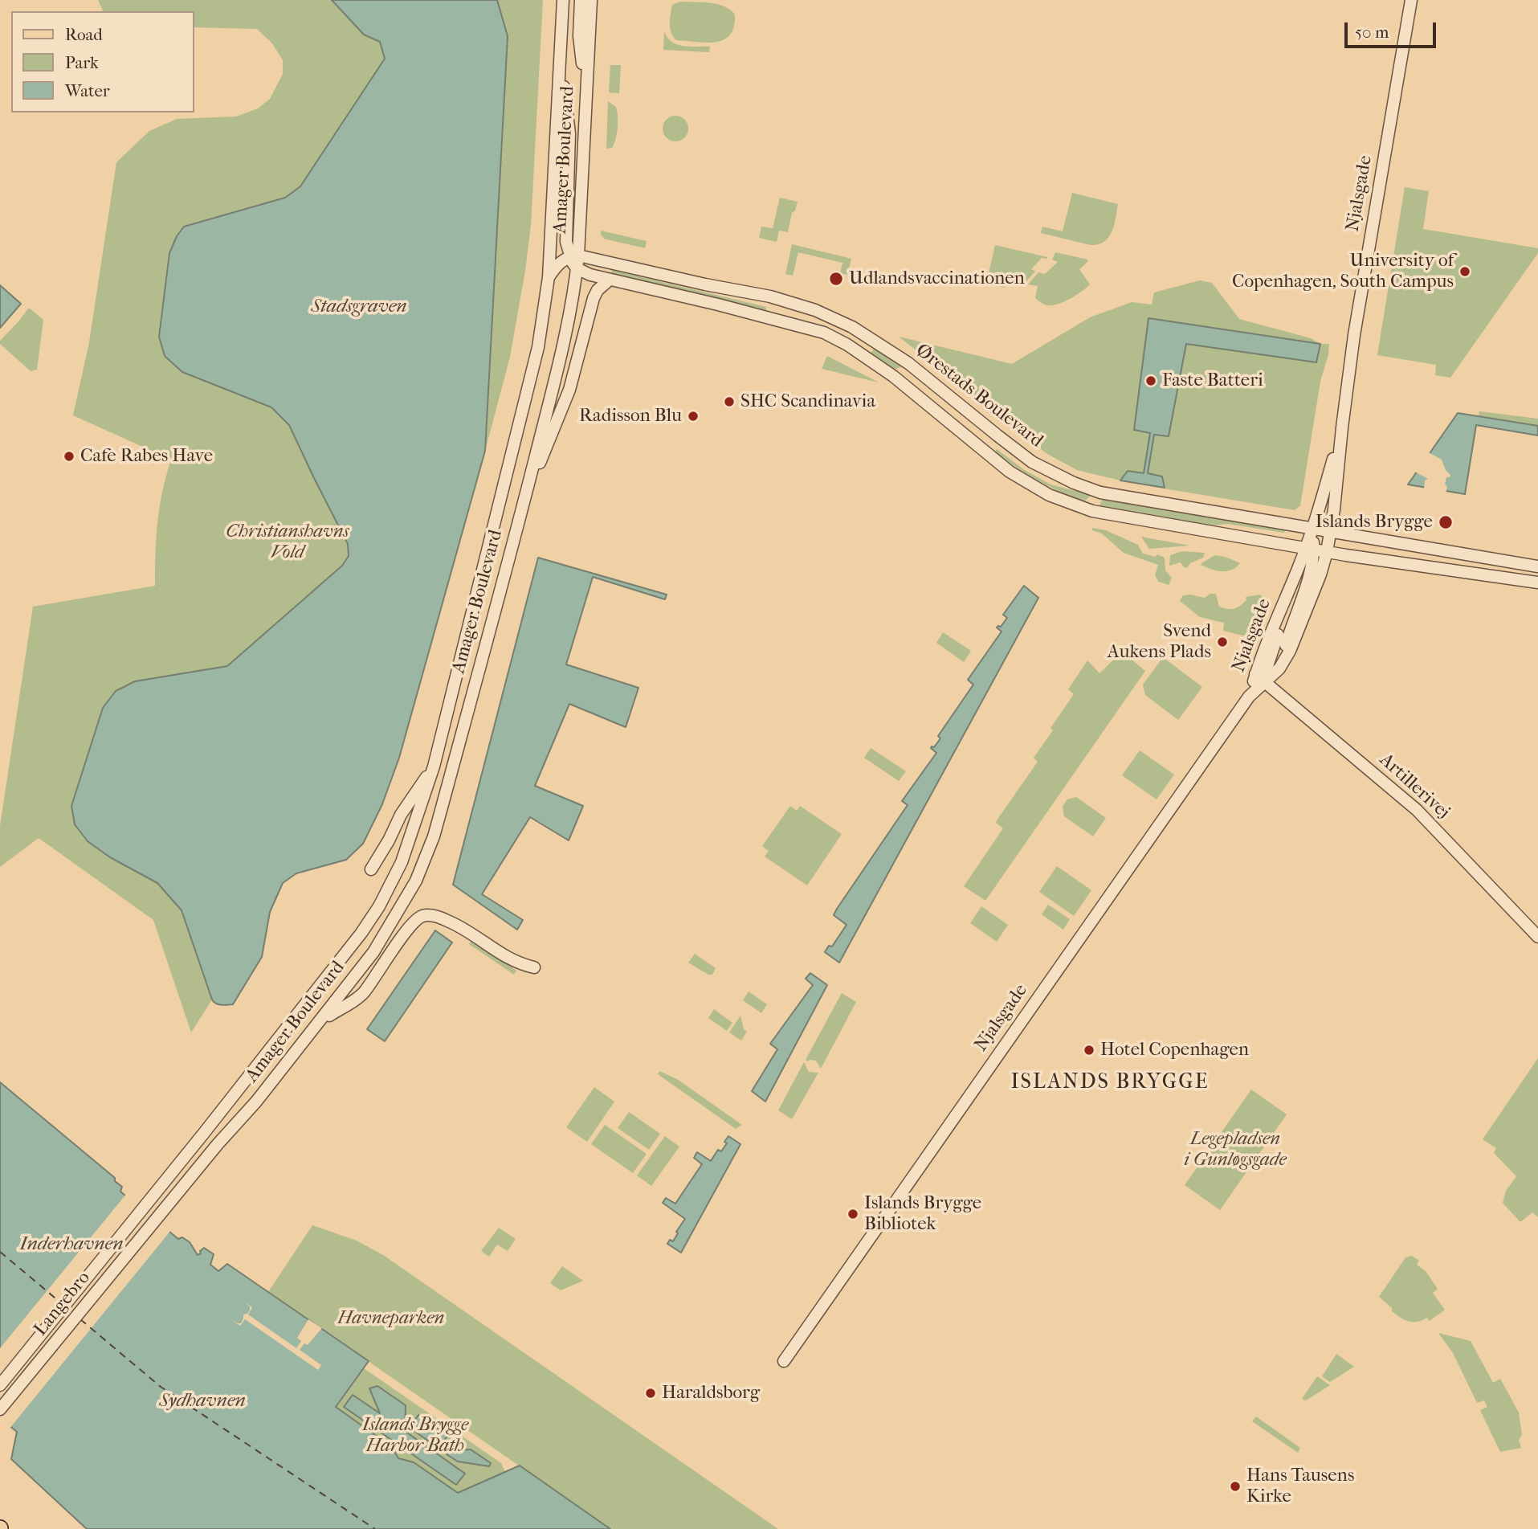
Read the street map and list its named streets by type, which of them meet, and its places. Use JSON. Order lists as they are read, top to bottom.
{
  "streets": {
    "street": [
      "Amager Boulevard",
      "Njalsgade",
      "Ørestads Boulevard",
      "Artillerivej",
      "Langebro"
    ]
  },
  "crossings": [
    ["Amager Boulevard", "Ørestads Boulevard"],
    ["Amager Boulevard", "Langebro"],
    ["Njalsgade", "Ørestads Boulevard"],
    ["Njalsgade", "Artillerivej"]
  ],
  "districts": ["ISLANDS BRYGGE"],
  "water": ["Stadsgraven", "Inderhavnen", "Sydhavnen"],
  "parks": [
    "Christianshavns Vold",
    "Legepladsen i Gunløgsgade",
    "Havneparken",
    "Islands Brygge Harbor Bath"
  ],
  "places": [
    "University of Copenhagen, South Campus",
    "Udlandsvaccinationen",
    "Faste Batteri",
    "SHC Scandinavia",
    "Radisson Blu",
    "Cafe Rabes Have",
    "Islands Brygge",
    "Svend Aukens Plads",
    "Hotel Copenhagen",
    "Islands Brygge Bibliotek",
    "Haraldsborg",
    "Hans Tausens Kirke"
  ],
  "legend": ["Road", "Park", "Water"],
  "scale_bar": "50 m"
}
